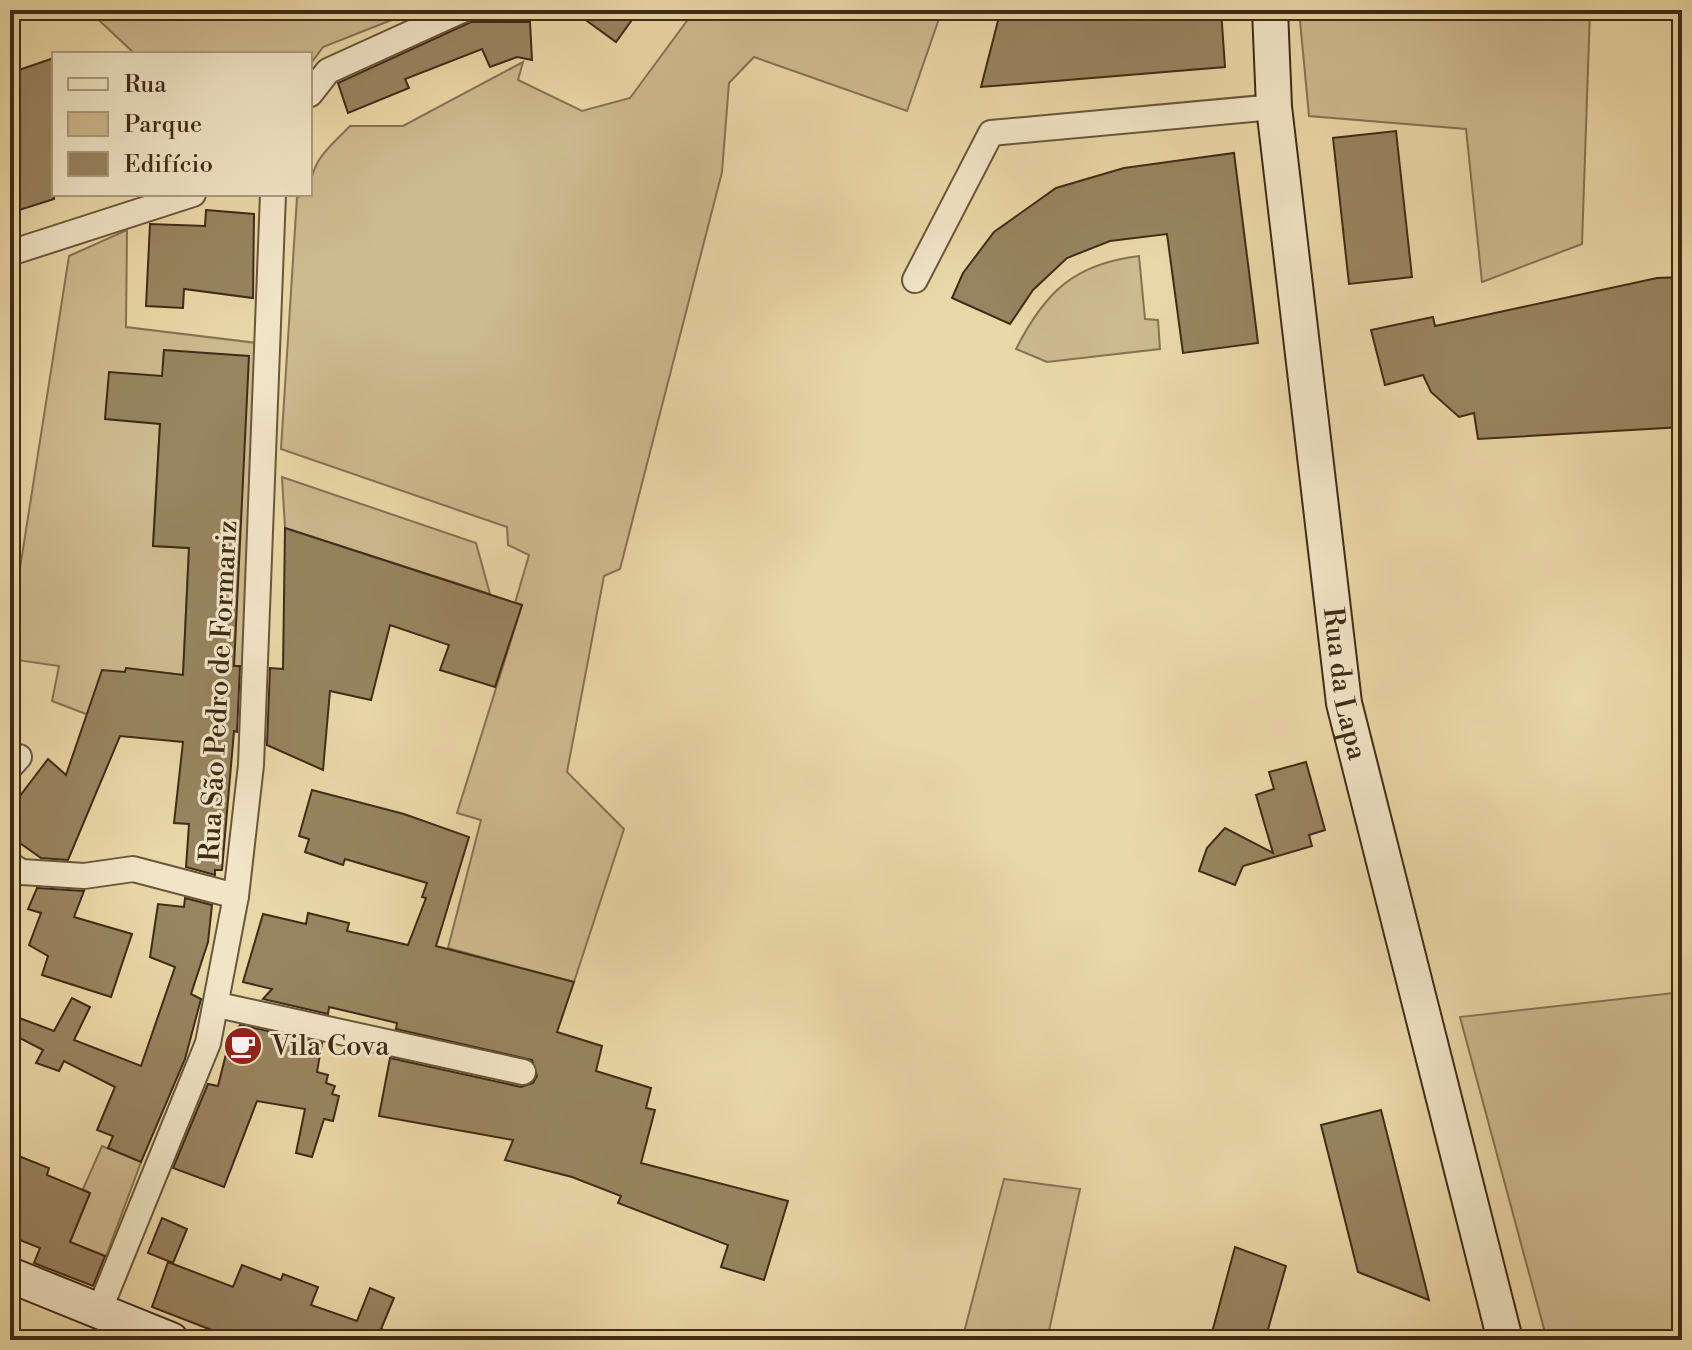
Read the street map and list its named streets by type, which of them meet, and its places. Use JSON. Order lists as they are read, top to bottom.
{
  "streets": {
    "main road": ["Rua da Lapa"],
    "street": ["Rua São Pedro de Formariz"]
  },
  "places": {
    "cafe": ["Vila Cova"]
  },
  "legend": ["Rua", "Parque", "Edifício"]
}
